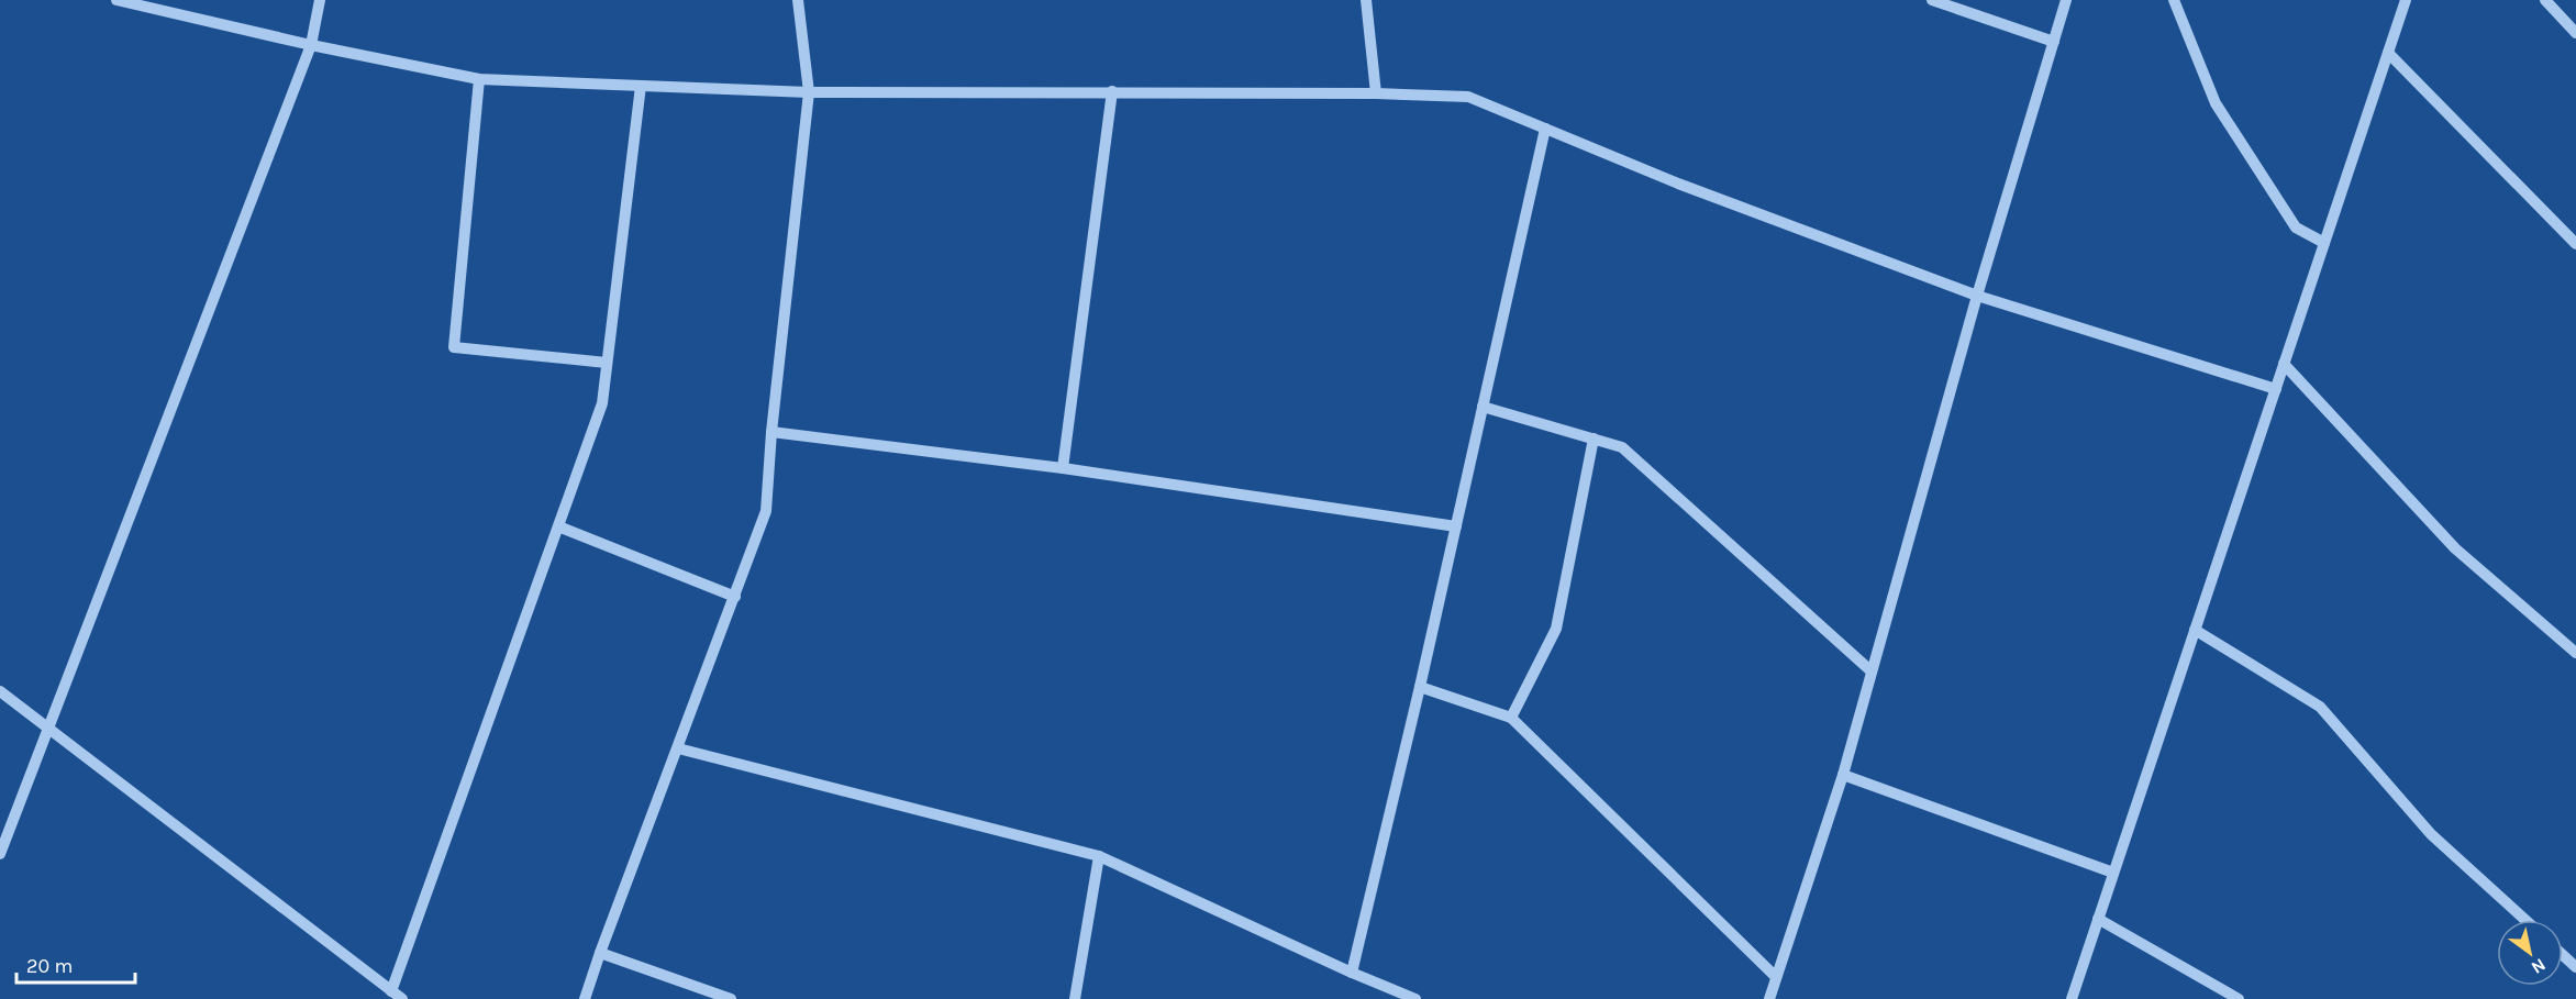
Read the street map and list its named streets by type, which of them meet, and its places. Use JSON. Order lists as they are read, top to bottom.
{
  "scale_bar": "20 m",
  "north": "bottom right"
}
